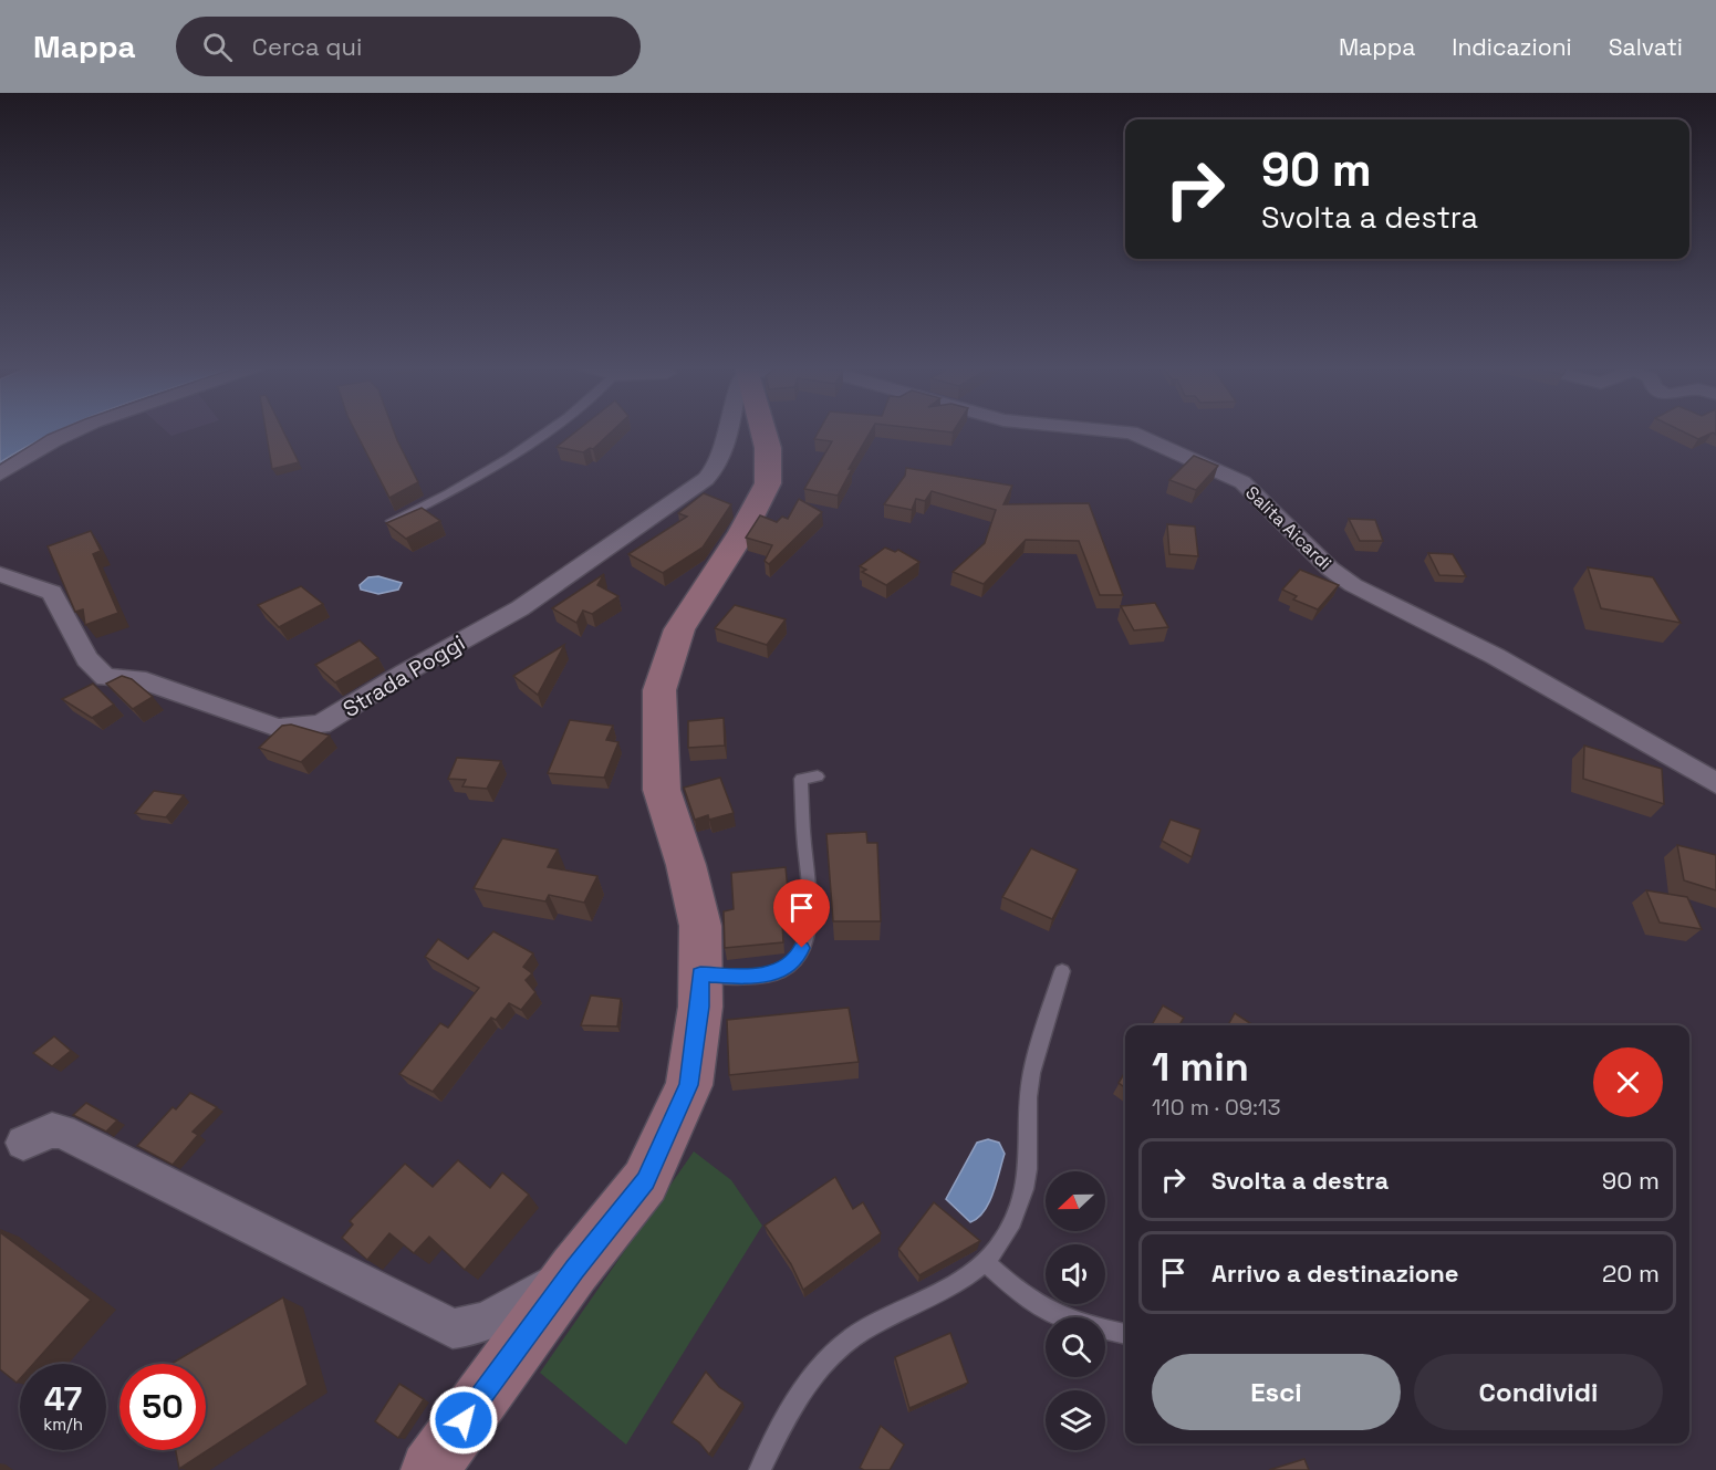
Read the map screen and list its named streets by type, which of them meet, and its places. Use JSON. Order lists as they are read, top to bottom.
{
  "streets": {
    "street": ["Salita Aicardi", "Strada Poggi"]
  },
  "north": "left",
  "page": {
    "header": "Mappa",
    "search": "Cerca qui",
    "nav": ["Mappa", "Indicazioni", "Salvati"],
    "turn": ["90 m", "Svolta a destra"],
    "heading": ["1 min", "110 m · 09:13"],
    "list": [
      {
        "name": "Svolta a destra",
        "value": "90 m"
      },
      {
        "name": "Arrivo a destinazione",
        "value": "20 m"
      }
    ],
    "buttons": ["Esci", "Condividi"],
    "speed": "47 km/h",
    "limit": "50"
  }
}
